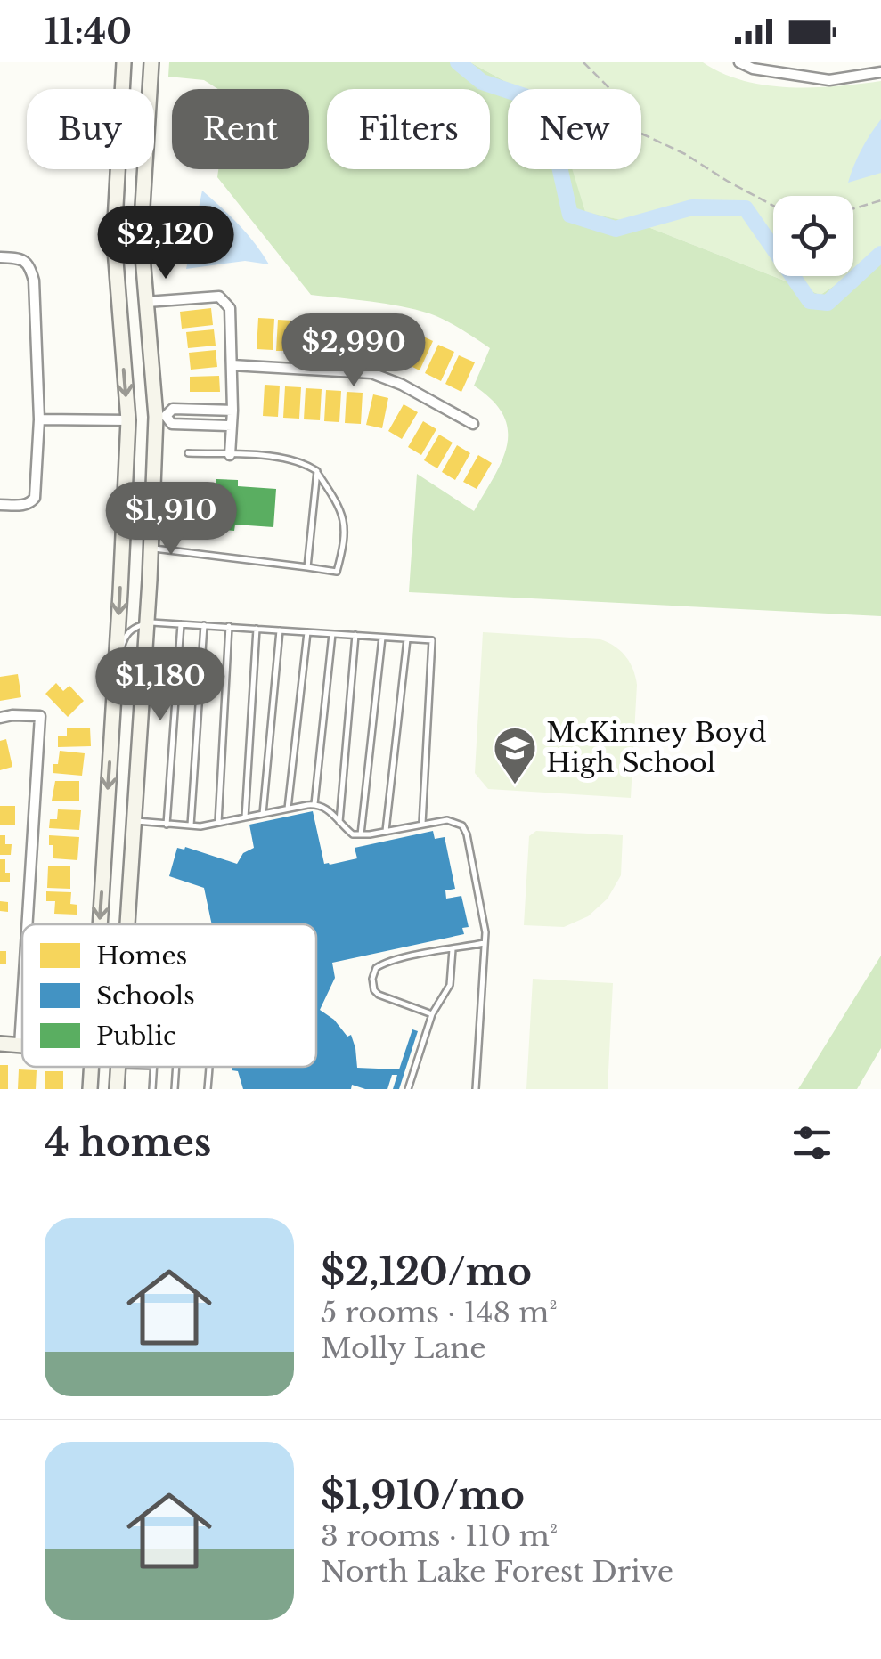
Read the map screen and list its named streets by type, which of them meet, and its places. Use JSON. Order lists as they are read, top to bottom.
{
  "places": {
    "school or university": ["McKinney Boyd High School"]
  },
  "legend": ["Homes", "Schools", "Public"],
  "page": {
    "status": "11:40",
    "chip": [
      "Buy",
      "Rent",
      "Filters",
      "New"
    ],
    "price": [
      "$2,120",
      "$2,990",
      "$1,910",
      "$1,180"
    ],
    "heading": "4 homes",
    "list": [
      {
        "name": "$2,120/mo",
        "note": "5 rooms · 148 m² · Molly Lane"
      },
      {
        "name": "$1,910/mo",
        "note": "3 rooms · 110 m² · North Lake Forest Drive"
      }
    ]
  }
}
